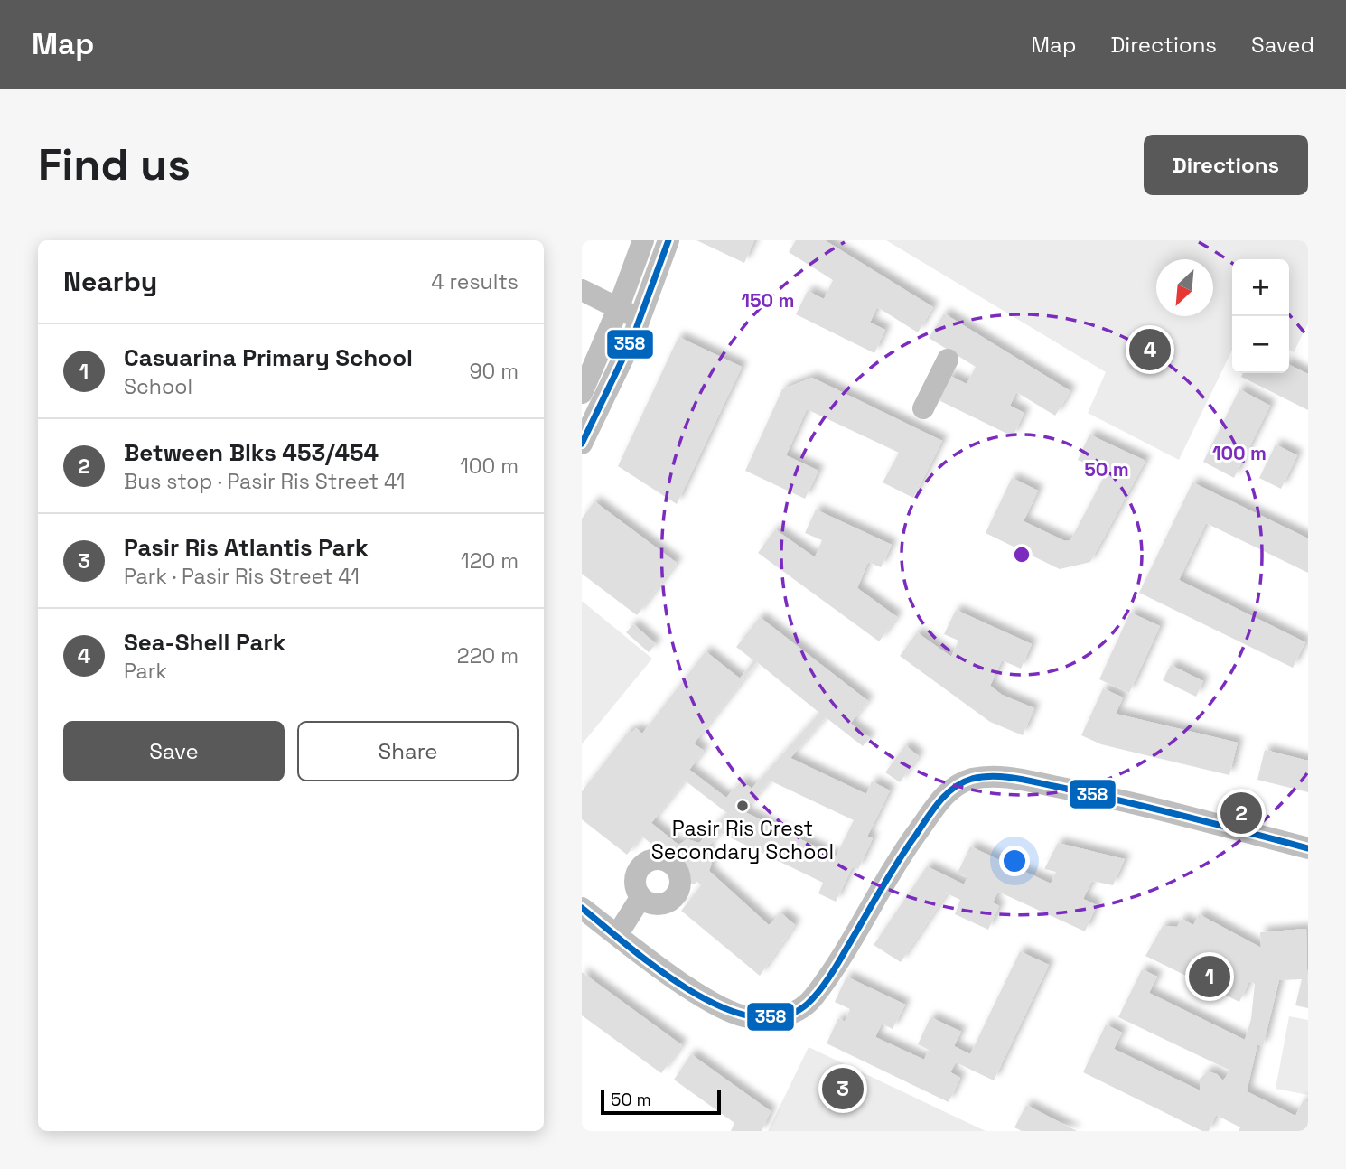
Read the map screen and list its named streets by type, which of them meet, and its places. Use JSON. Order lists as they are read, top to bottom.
{
  "places": ["Pasir Ris Crest Secondary School"],
  "lines": ["transit line 358"],
  "scale_bar": "50 m",
  "north": "bottom left",
  "page": {
    "header": "Map",
    "nav": ["Map", "Directions", "Saved"],
    "buttons": [
      "Directions",
      ["Save", "Share"]
    ],
    "title": "Find us",
    "heading": ["Nearby", "4 results"],
    "map_buttons": ["+", "−"],
    "list": [
      {
        "mark": "1",
        "name": "Casuarina Primary School",
        "note": "School",
        "value": "90 m"
      },
      {
        "mark": "2",
        "name": "Between Blks 453/454",
        "note": "Bus stop · Pasir Ris Street 41",
        "value": "100 m"
      },
      {
        "mark": "3",
        "name": "Pasir Ris Atlantis Park",
        "note": "Park · Pasir Ris Street 41",
        "value": "120 m"
      },
      {
        "mark": "4",
        "name": "Sea-Shell Park",
        "note": "Park",
        "value": "220 m"
      }
    ],
    "pins": [
      "4",
      "2",
      "1",
      "3"
    ],
    "scale": "50 m"
  },
  "rings": ["150 m", "100 m", "50 m"]
}
